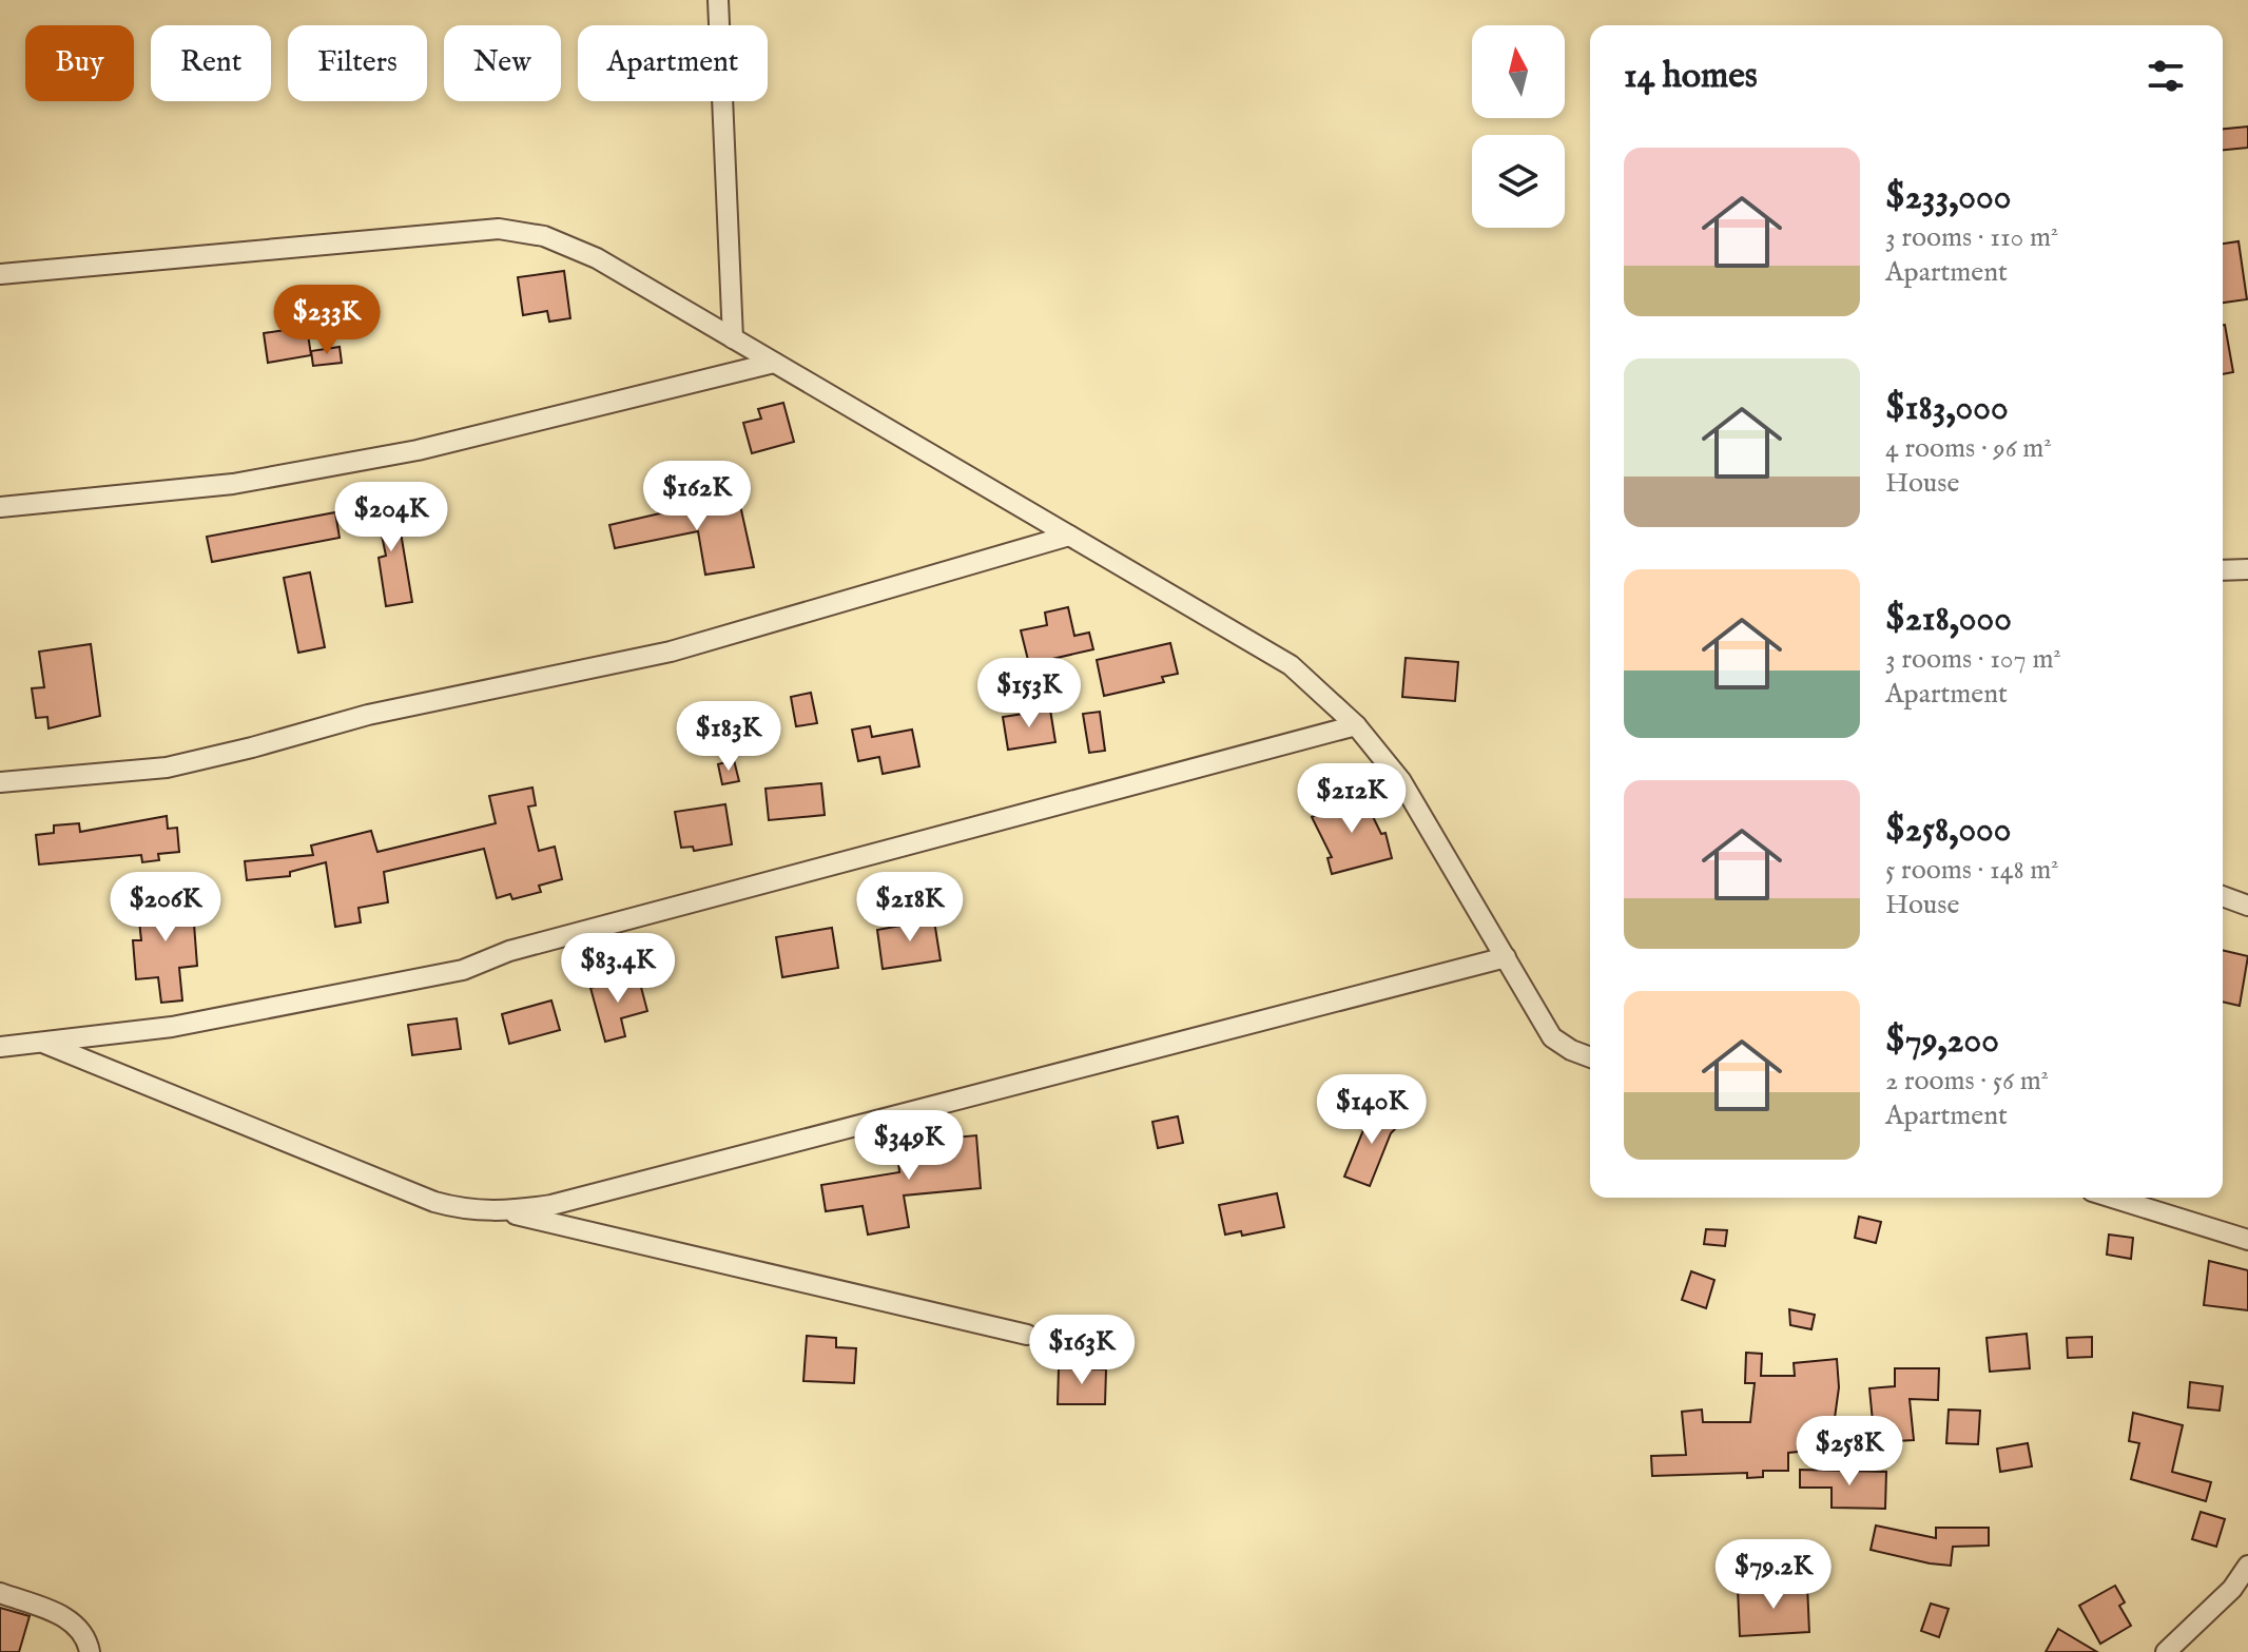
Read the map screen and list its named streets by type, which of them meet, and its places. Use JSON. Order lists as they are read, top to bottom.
{
  "north": "top",
  "page": {
    "chip": [
      "Buy",
      "Rent",
      "Filters",
      "New",
      "Apartment"
    ],
    "heading": "14 homes",
    "list": [
      {
        "name": "$233,000",
        "note": "3 rooms · 110 m² · Apartment"
      },
      {
        "name": "$183,000",
        "note": "4 rooms · 96 m² · House"
      },
      {
        "name": "$218,000",
        "note": "3 rooms · 107 m² · Apartment"
      },
      {
        "name": "$258,000",
        "note": "5 rooms · 148 m² · House"
      },
      {
        "name": "$79,200",
        "note": "2 rooms · 56 m² · Apartment"
      }
    ],
    "price": [
      "$233K",
      "$162K",
      "$204K",
      "$153K",
      "$183K",
      "$212K",
      "$206K",
      "$218K",
      "$83.4K",
      "$140K",
      "$349K",
      "$163K",
      "$258K",
      "$79.2K"
    ]
  }
}
